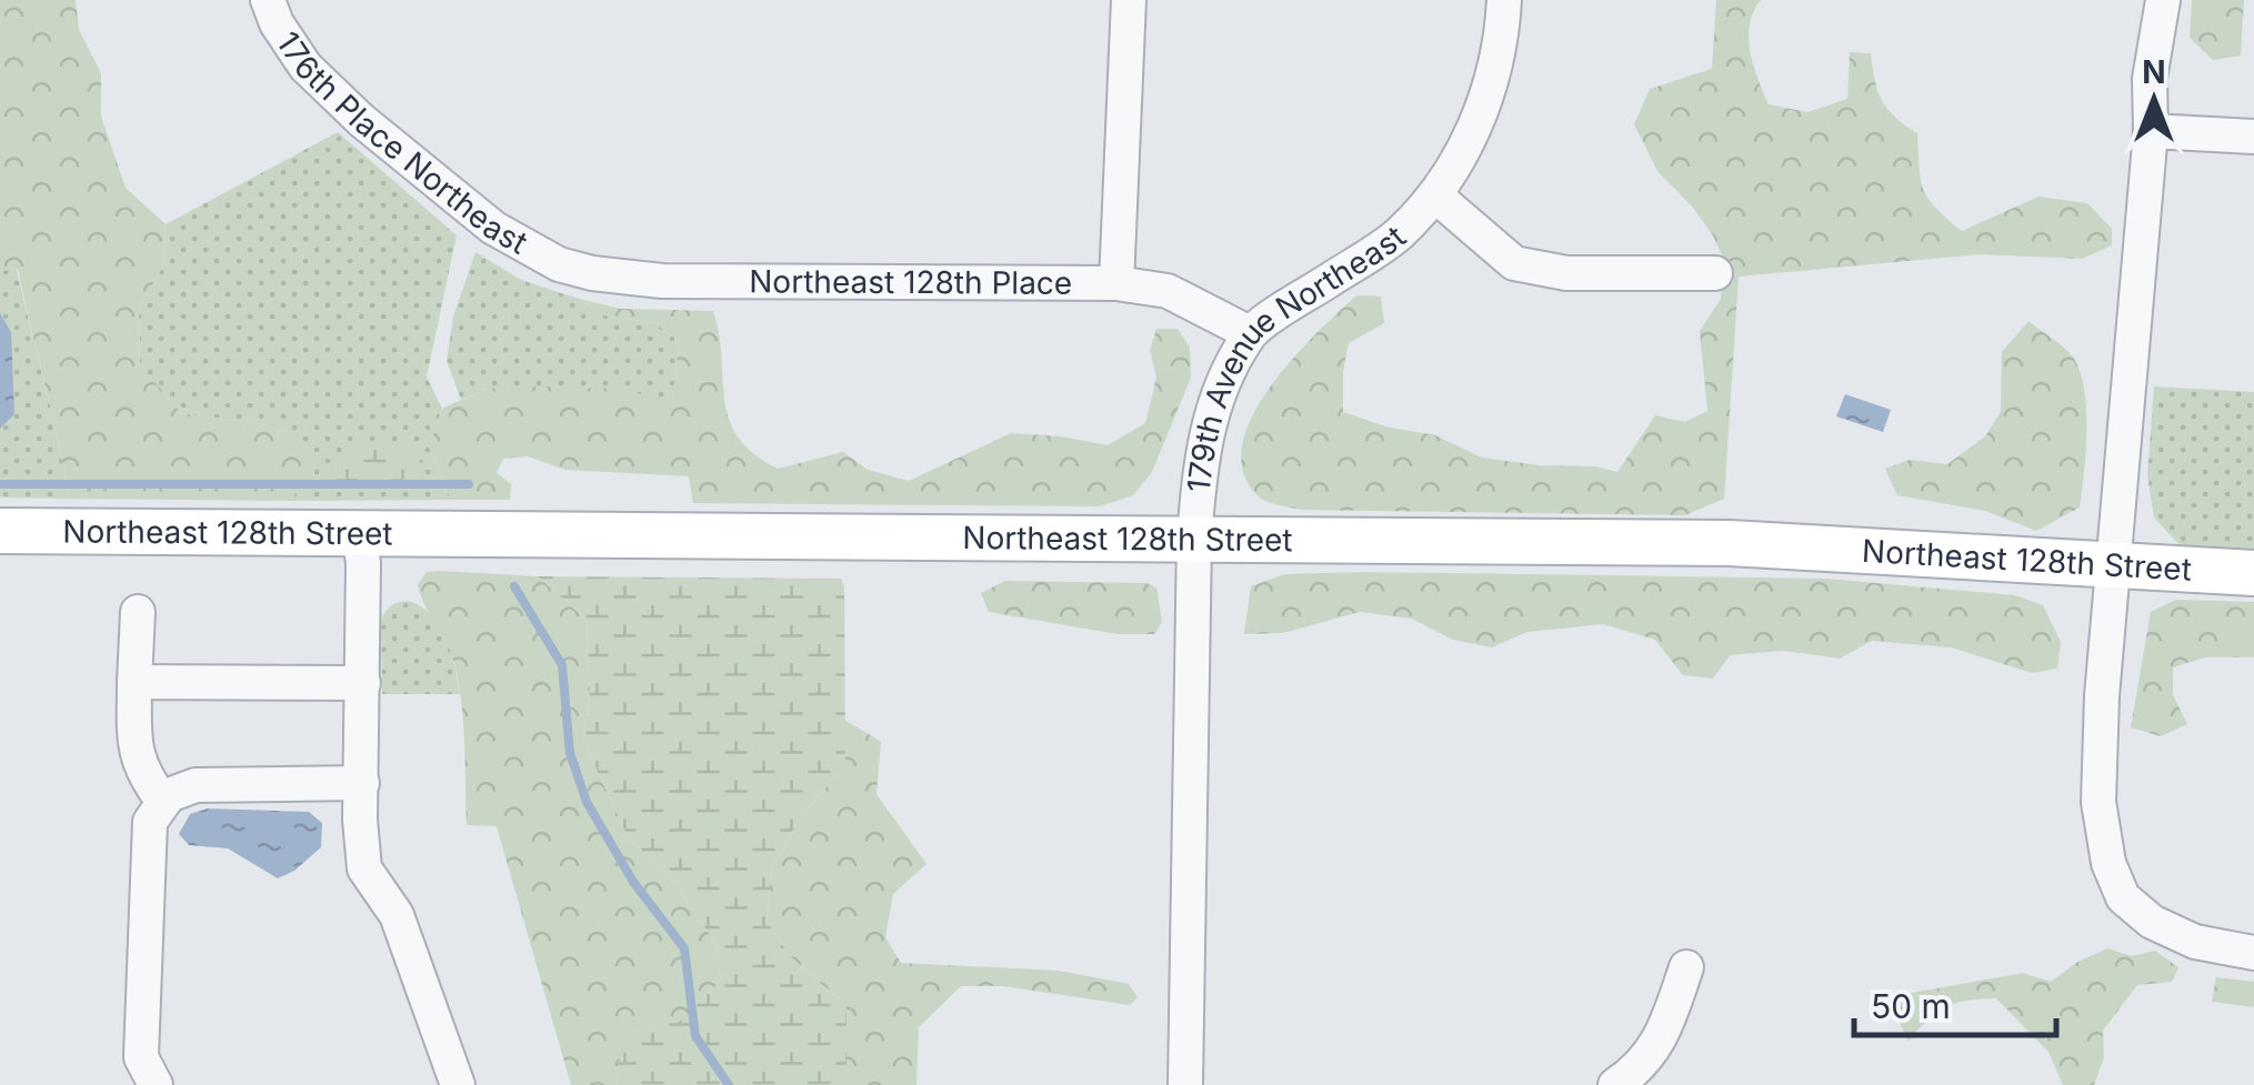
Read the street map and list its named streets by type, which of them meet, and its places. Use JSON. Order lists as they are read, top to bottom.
{
  "streets": {
    "street": [
      "176th Place Northeast",
      "Northeast 128th Place",
      "179th Avenue Northeast",
      "Northeast 128th Street"
    ]
  },
  "crossings": [
    ["176th Place Northeast", "Northeast 128th Place"],
    ["Northeast 128th Place", "179th Avenue Northeast"],
    ["179th Avenue Northeast", "Northeast 128th Street"]
  ],
  "scale_bar": "50 m",
  "north": "top"
}
